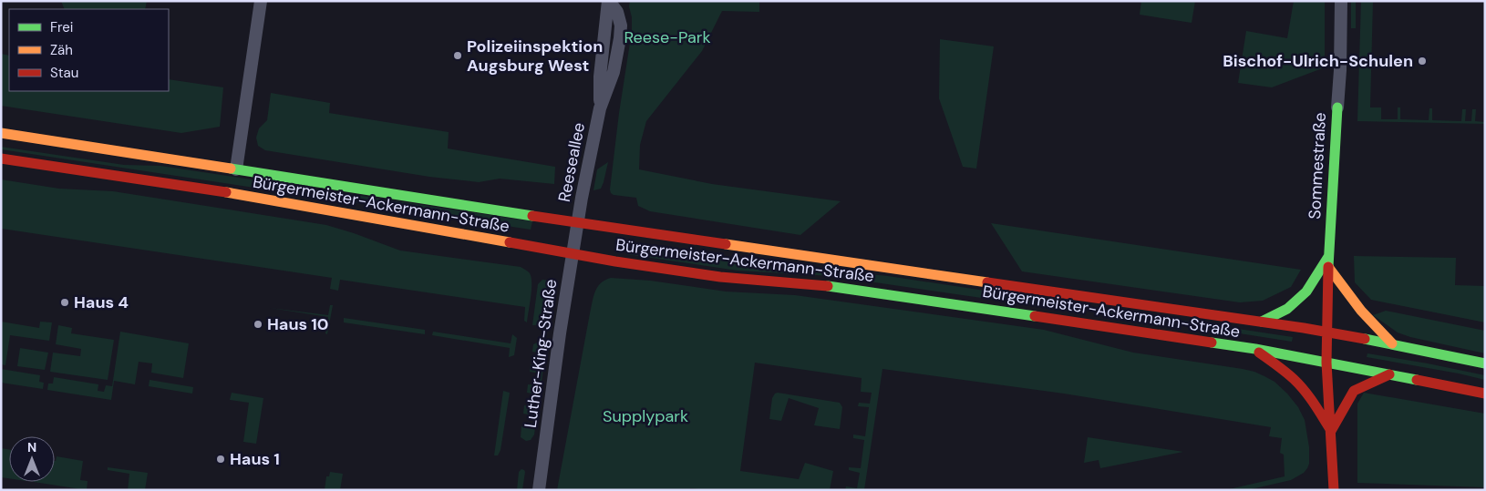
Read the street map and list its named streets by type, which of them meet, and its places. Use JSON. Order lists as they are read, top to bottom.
{
  "streets": {
    "main road": ["Sommestraße", "Bürgermeister-Ackermann-Straße"],
    "street": ["Reeseallee", "Luther-King-Straße"]
  },
  "crossings": [
    ["Reeseallee", "Bürgermeister-Ackermann-Straße"],
    ["Reeseallee", "Luther-King-Straße"],
    ["Sommestraße", "Bürgermeister-Ackermann-Straße"],
    ["Bürgermeister-Ackermann-Straße", "Luther-King-Straße"]
  ],
  "parks": ["Reese-Park", "Supplypark"],
  "places": [
    "Polizeiinspektion Augsburg West",
    "Bischof-Ulrich-Schulen",
    "Haus 4",
    "Haus 10",
    "Haus 1"
  ],
  "legend": ["Frei", "Zäh", "Stau"],
  "north": "top"
}
